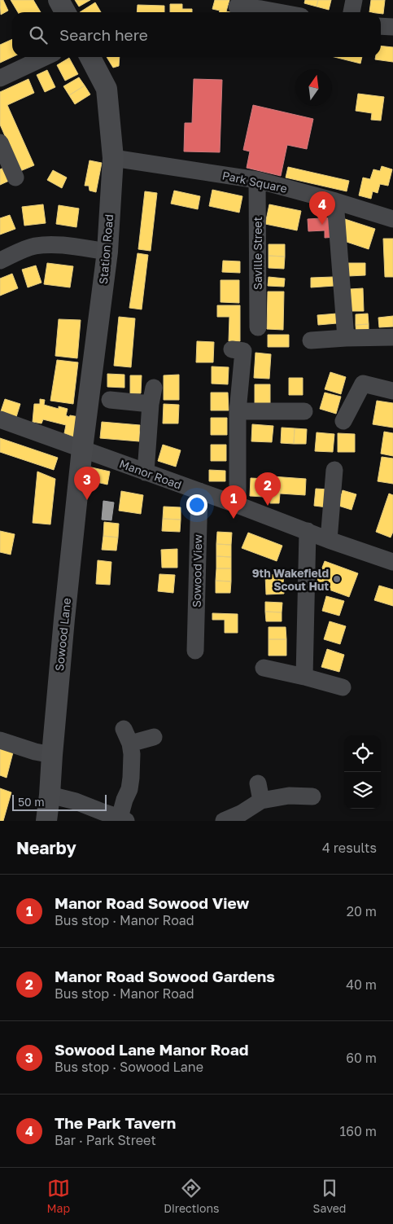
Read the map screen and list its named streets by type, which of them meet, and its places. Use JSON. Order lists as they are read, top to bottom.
{
  "streets": {
    "main road": ["Station Road", "Sowood Lane"],
    "street": [
      "Park Square",
      "Saville Street",
      "Manor Road",
      "Sowood View"
    ]
  },
  "crossings": [
    ["Park Square", "Station Road"],
    ["Park Square", "Saville Street"],
    ["Station Road", "Manor Road"],
    ["Station Road", "Sowood Lane"],
    ["Manor Road", "Sowood View"],
    ["Manor Road", "Sowood Lane"]
  ],
  "places": ["9th Wakefield Scout Hut"],
  "scale_bar": "50 m",
  "north": "top",
  "page": {
    "search": "Search here",
    "pins": [
      "4",
      "3",
      "2",
      "1"
    ],
    "scale": "50 m",
    "heading": ["Nearby", "4 results"],
    "list": [
      {
        "mark": "1",
        "name": "Manor Road Sowood View",
        "note": "Bus stop · Manor Road",
        "value": "20 m"
      },
      {
        "mark": "2",
        "name": "Manor Road Sowood Gardens",
        "note": "Bus stop · Manor Road",
        "value": "40 m"
      },
      {
        "mark": "3",
        "name": "Sowood Lane Manor Road",
        "note": "Bus stop · Sowood Lane",
        "value": "60 m"
      },
      {
        "mark": "4",
        "name": "The Park Tavern",
        "note": "Bar · Park Street",
        "value": "160 m"
      }
    ],
    "nav": ["Map", "Directions", "Saved"]
  }
}
